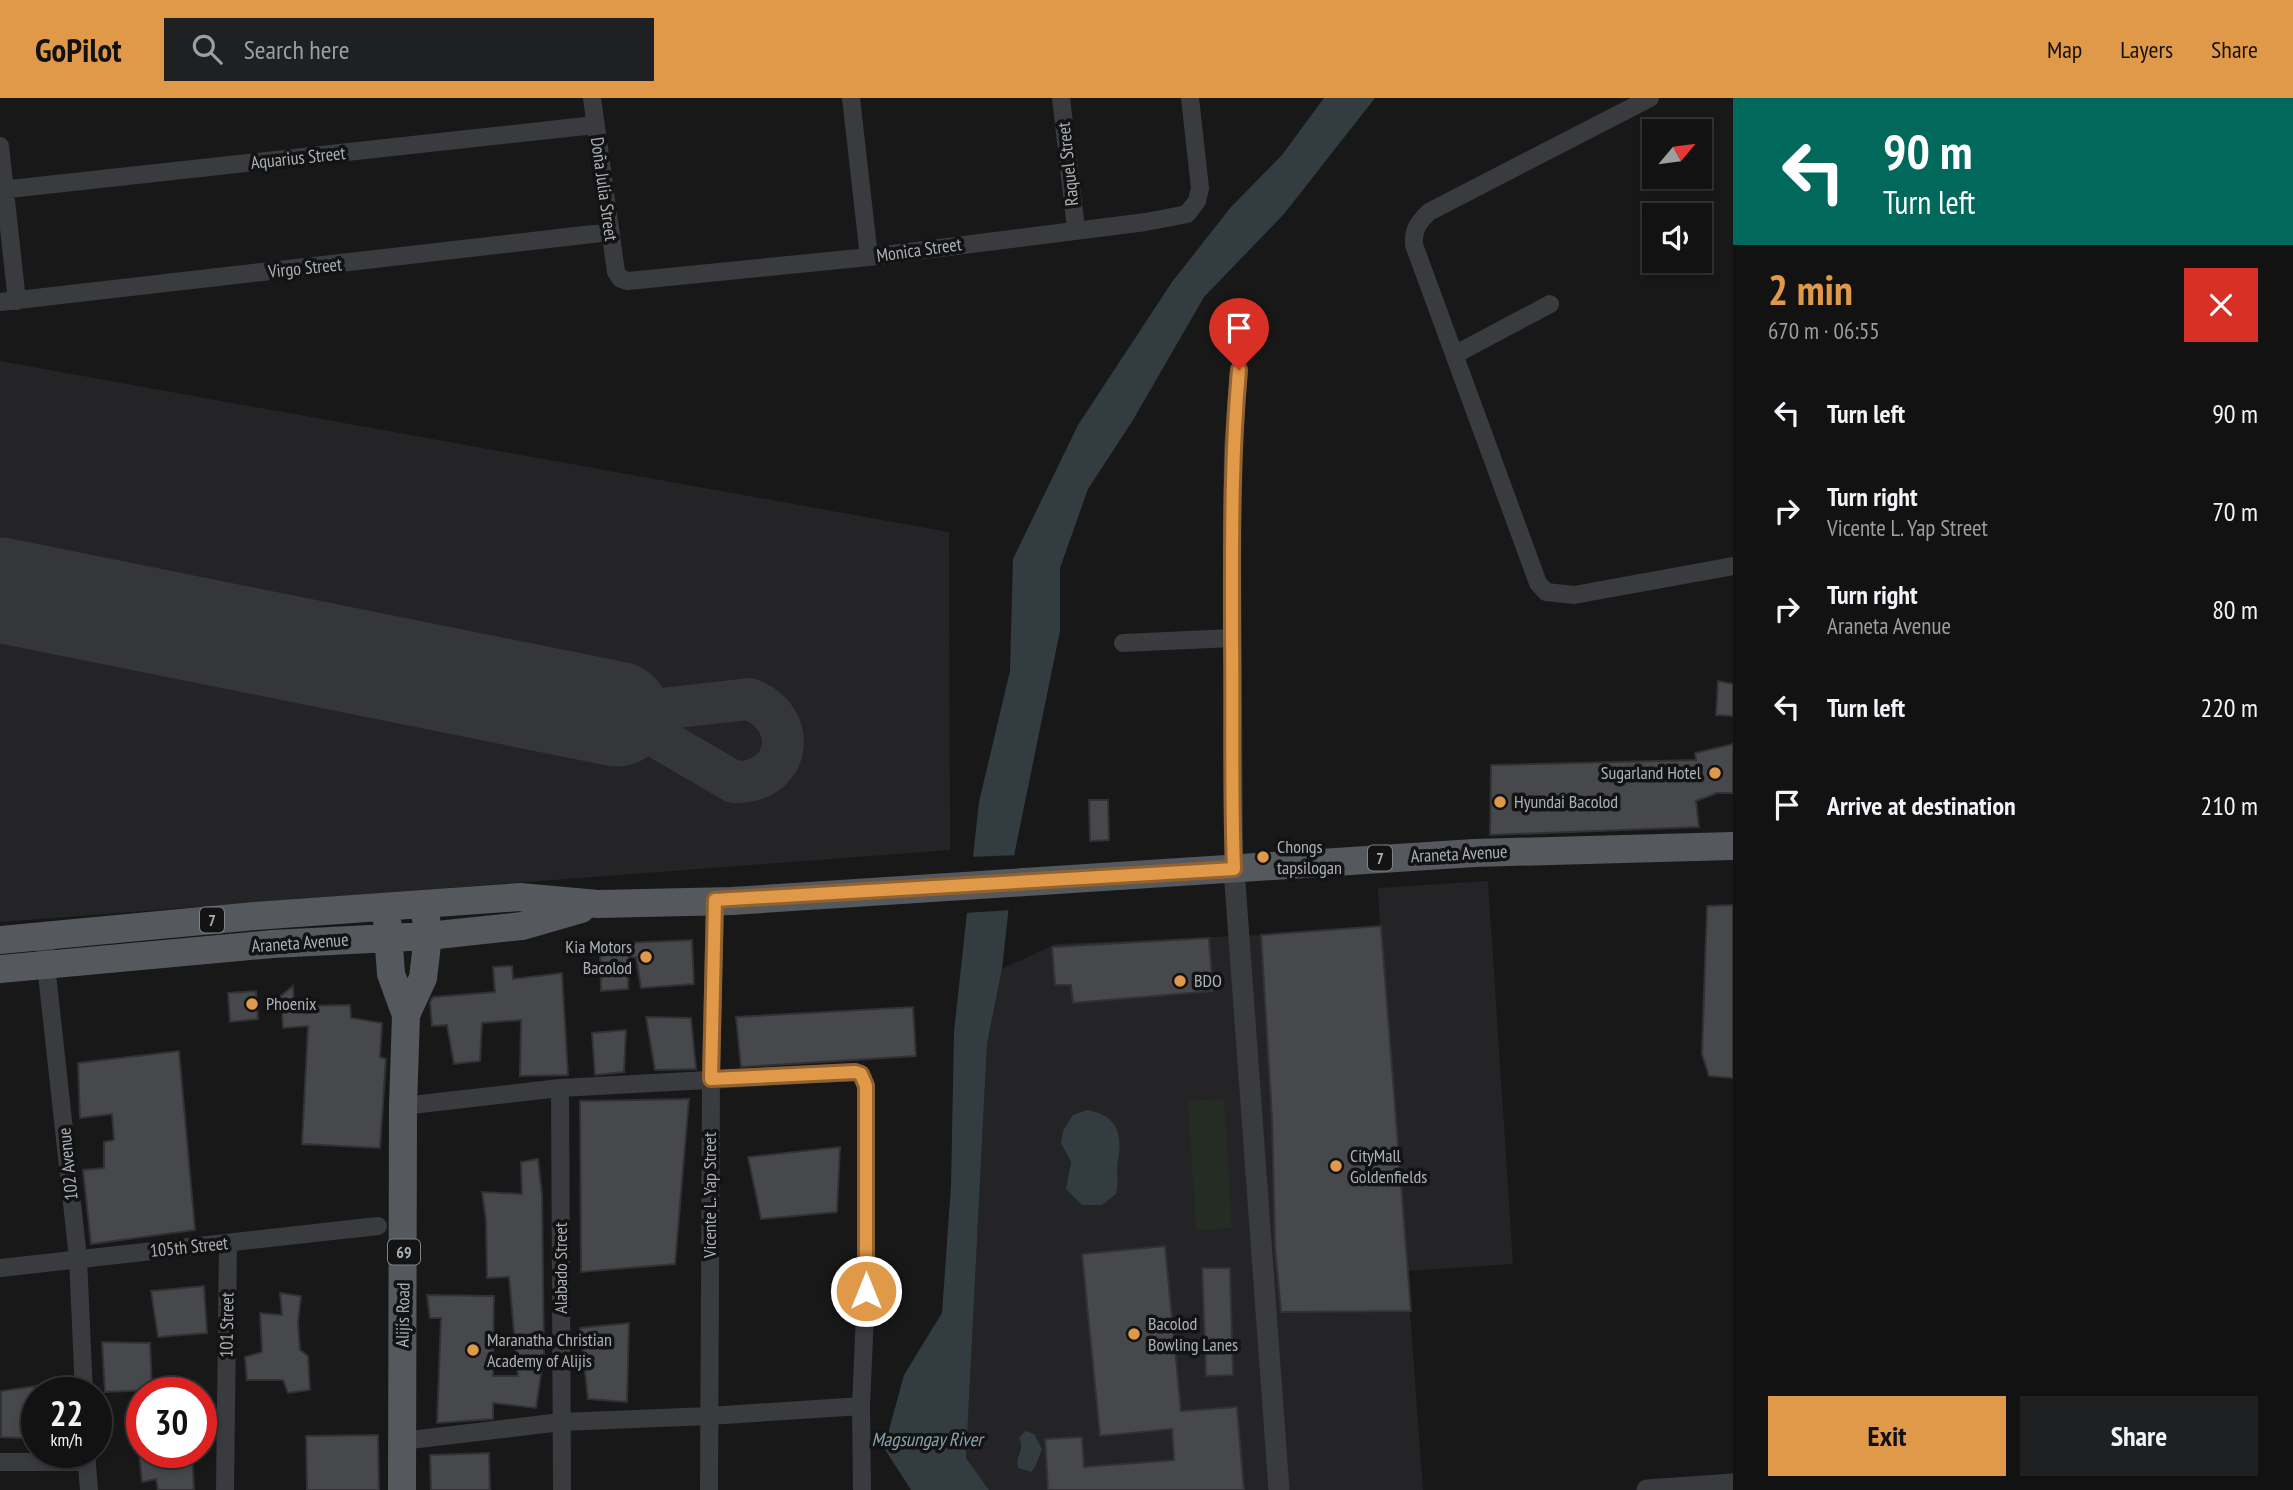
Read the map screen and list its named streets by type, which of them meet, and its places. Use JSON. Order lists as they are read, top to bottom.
{
  "streets": {
    "main road": [
      "Araneta Avenue",
      "7",
      "69",
      "Alijis Road"
    ],
    "street": [
      "Aquarius Street",
      "Raquel Street",
      "Doña Julia Street",
      "Monica Street",
      "Virgo Street",
      "102 Avenue",
      "Vicente L. Yap Street",
      "105th Street",
      "Alabado Street",
      "101 Street"
    ]
  },
  "crossings": [
    ["Aquarius Street", "Doña Julia Street"],
    ["Raquel Street", "Monica Street"],
    ["Doña Julia Street", "Monica Street"],
    ["Doña Julia Street", "Virgo Street"],
    ["Araneta Avenue", "102 Avenue"],
    ["Araneta Avenue", "Vicente L. Yap Street"],
    ["Araneta Avenue", "Alijis Road"],
    ["102 Avenue", "105th Street"],
    ["105th Street", "101 Street"]
  ],
  "water": ["Magsungay River"],
  "places": [
    "Sugarland Hotel",
    "Hyundai Bacolod",
    "Chongs tapsilogan",
    "Kia Motors Bacolod",
    "BDO",
    "Phoenix",
    "CityMall Goldenfields",
    "Bacolod Bowling Lanes",
    "Maranatha Christian Academy of Alijis"
  ],
  "north": "top right",
  "page": {
    "header": "GoPilot",
    "search": "Search here",
    "nav": ["Map", "Layers", "Share"],
    "turn": ["90 m", "Turn left"],
    "heading": ["2 min", "670 m · 06:55"],
    "list": [
      {
        "name": "Turn left",
        "value": "90 m"
      },
      {
        "name": "Turn right",
        "note": "Vicente L. Yap Street",
        "value": "70 m"
      },
      {
        "name": "Turn right",
        "note": "Araneta Avenue",
        "value": "80 m"
      },
      {
        "name": "Turn left",
        "value": "220 m"
      },
      {
        "name": "Arrive at destination",
        "value": "210 m"
      }
    ],
    "speed": "22 km/h",
    "limit": "30",
    "buttons": ["Exit", "Share"]
  }
}
